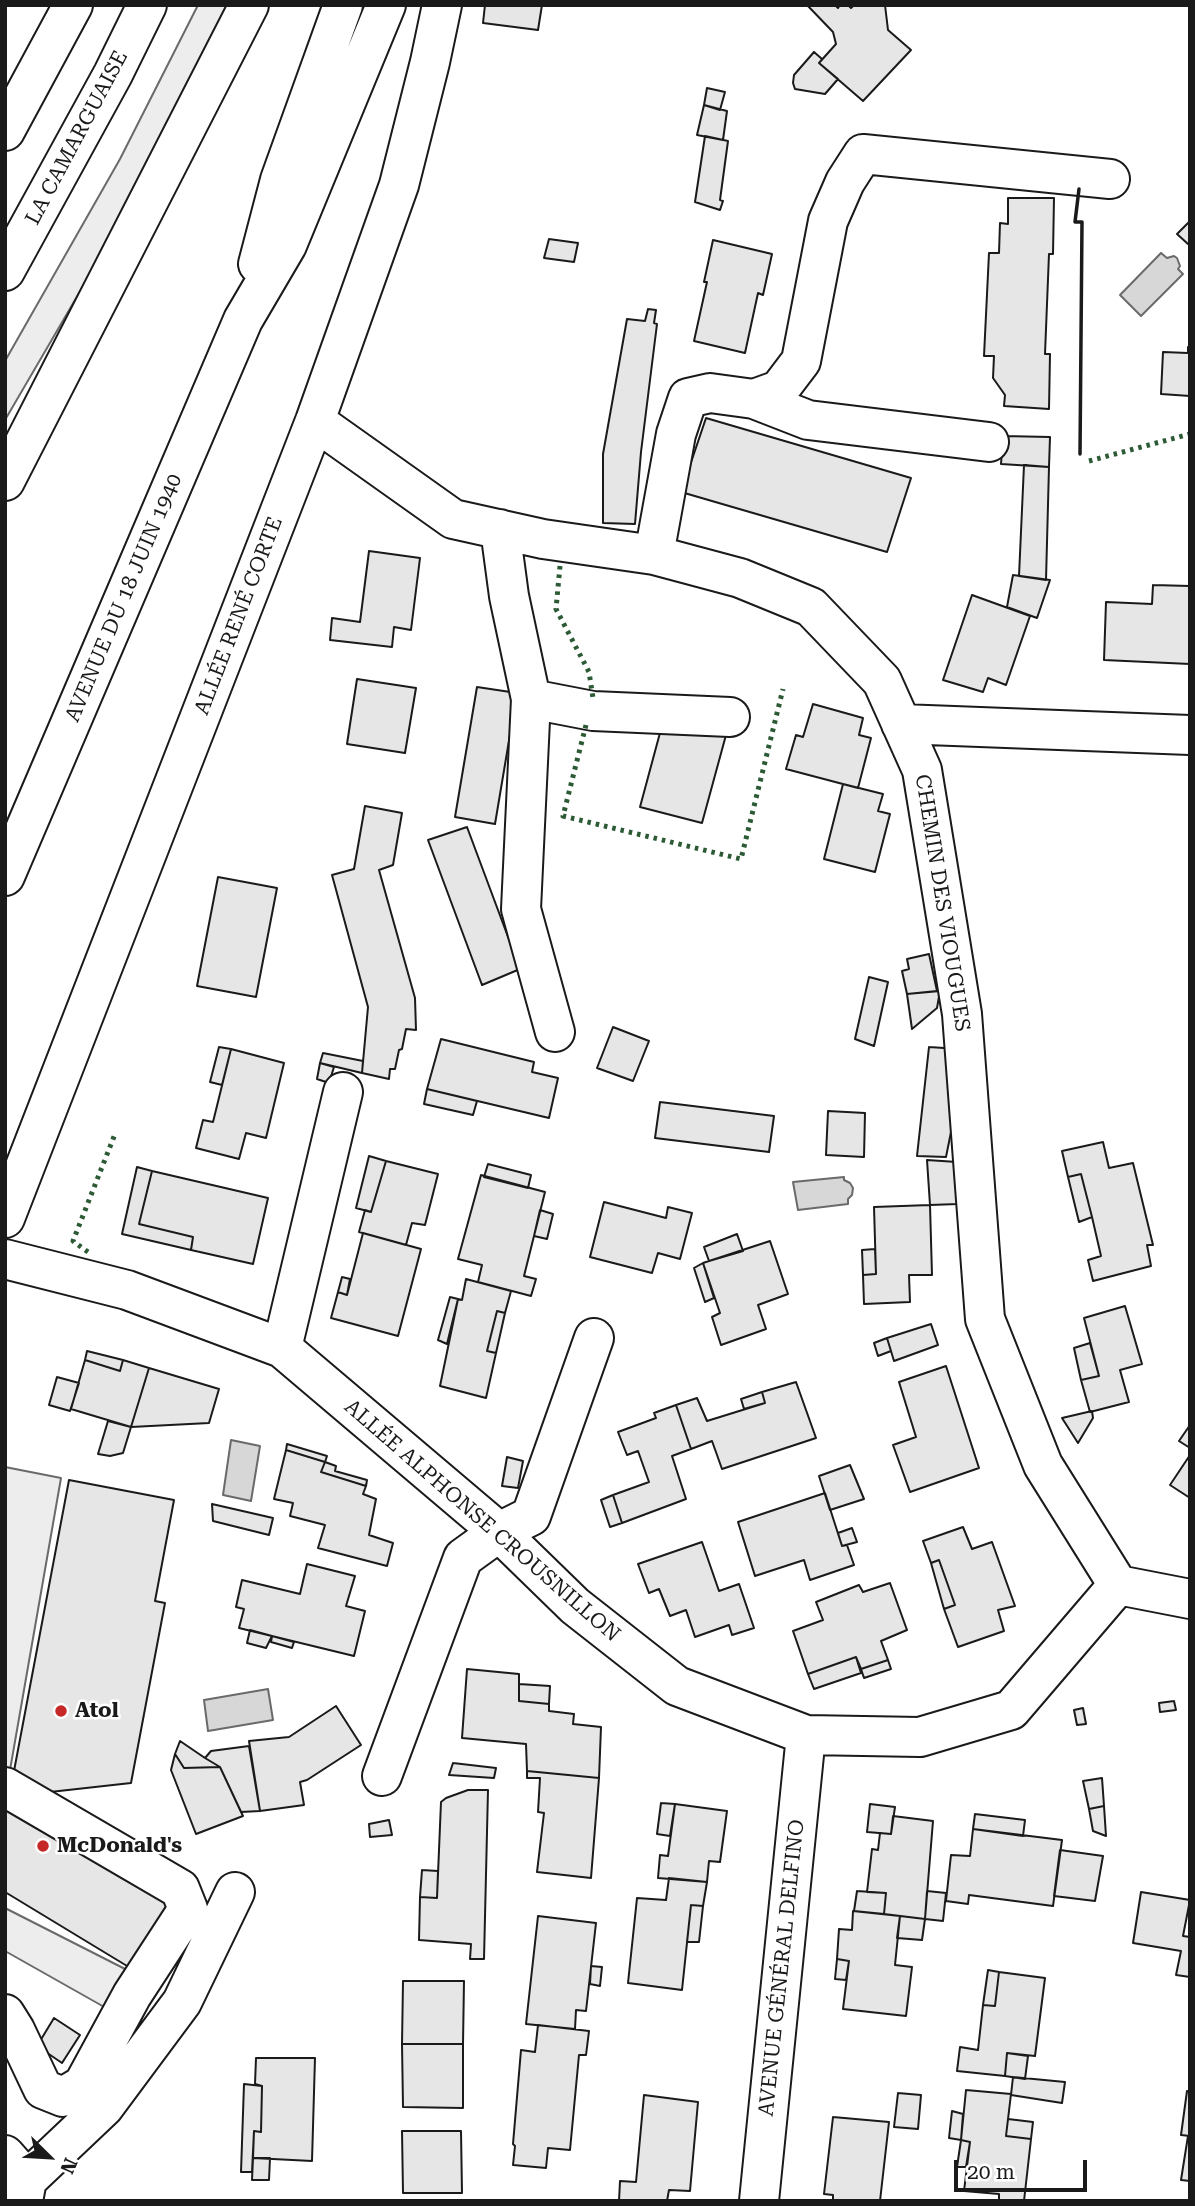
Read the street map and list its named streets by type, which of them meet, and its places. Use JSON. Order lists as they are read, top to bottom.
{
  "streets": {
    "main road": [
      "LA CAMARGUAISE",
      "AVENUE DU 18 JUIN 1940",
      "ALLÉE RENÉ CORTE",
      "CHEMIN DES VIOUGUES",
      "ALLÉE ALPHONSE CROUSNILLON",
      "AVENUE GÉNÉRAL DELFINO"
    ]
  },
  "crossings": [
    ["ALLÉE RENÉ CORTE", "CHEMIN DES VIOUGUES"],
    ["CHEMIN DES VIOUGUES", "ALLÉE ALPHONSE CROUSNILLON"],
    ["ALLÉE ALPHONSE CROUSNILLON", "AVENUE GÉNÉRAL DELFINO"]
  ],
  "places": ["Atol", "McDonald's"],
  "scale_bar": "20 m",
  "north": "bottom right"
}
